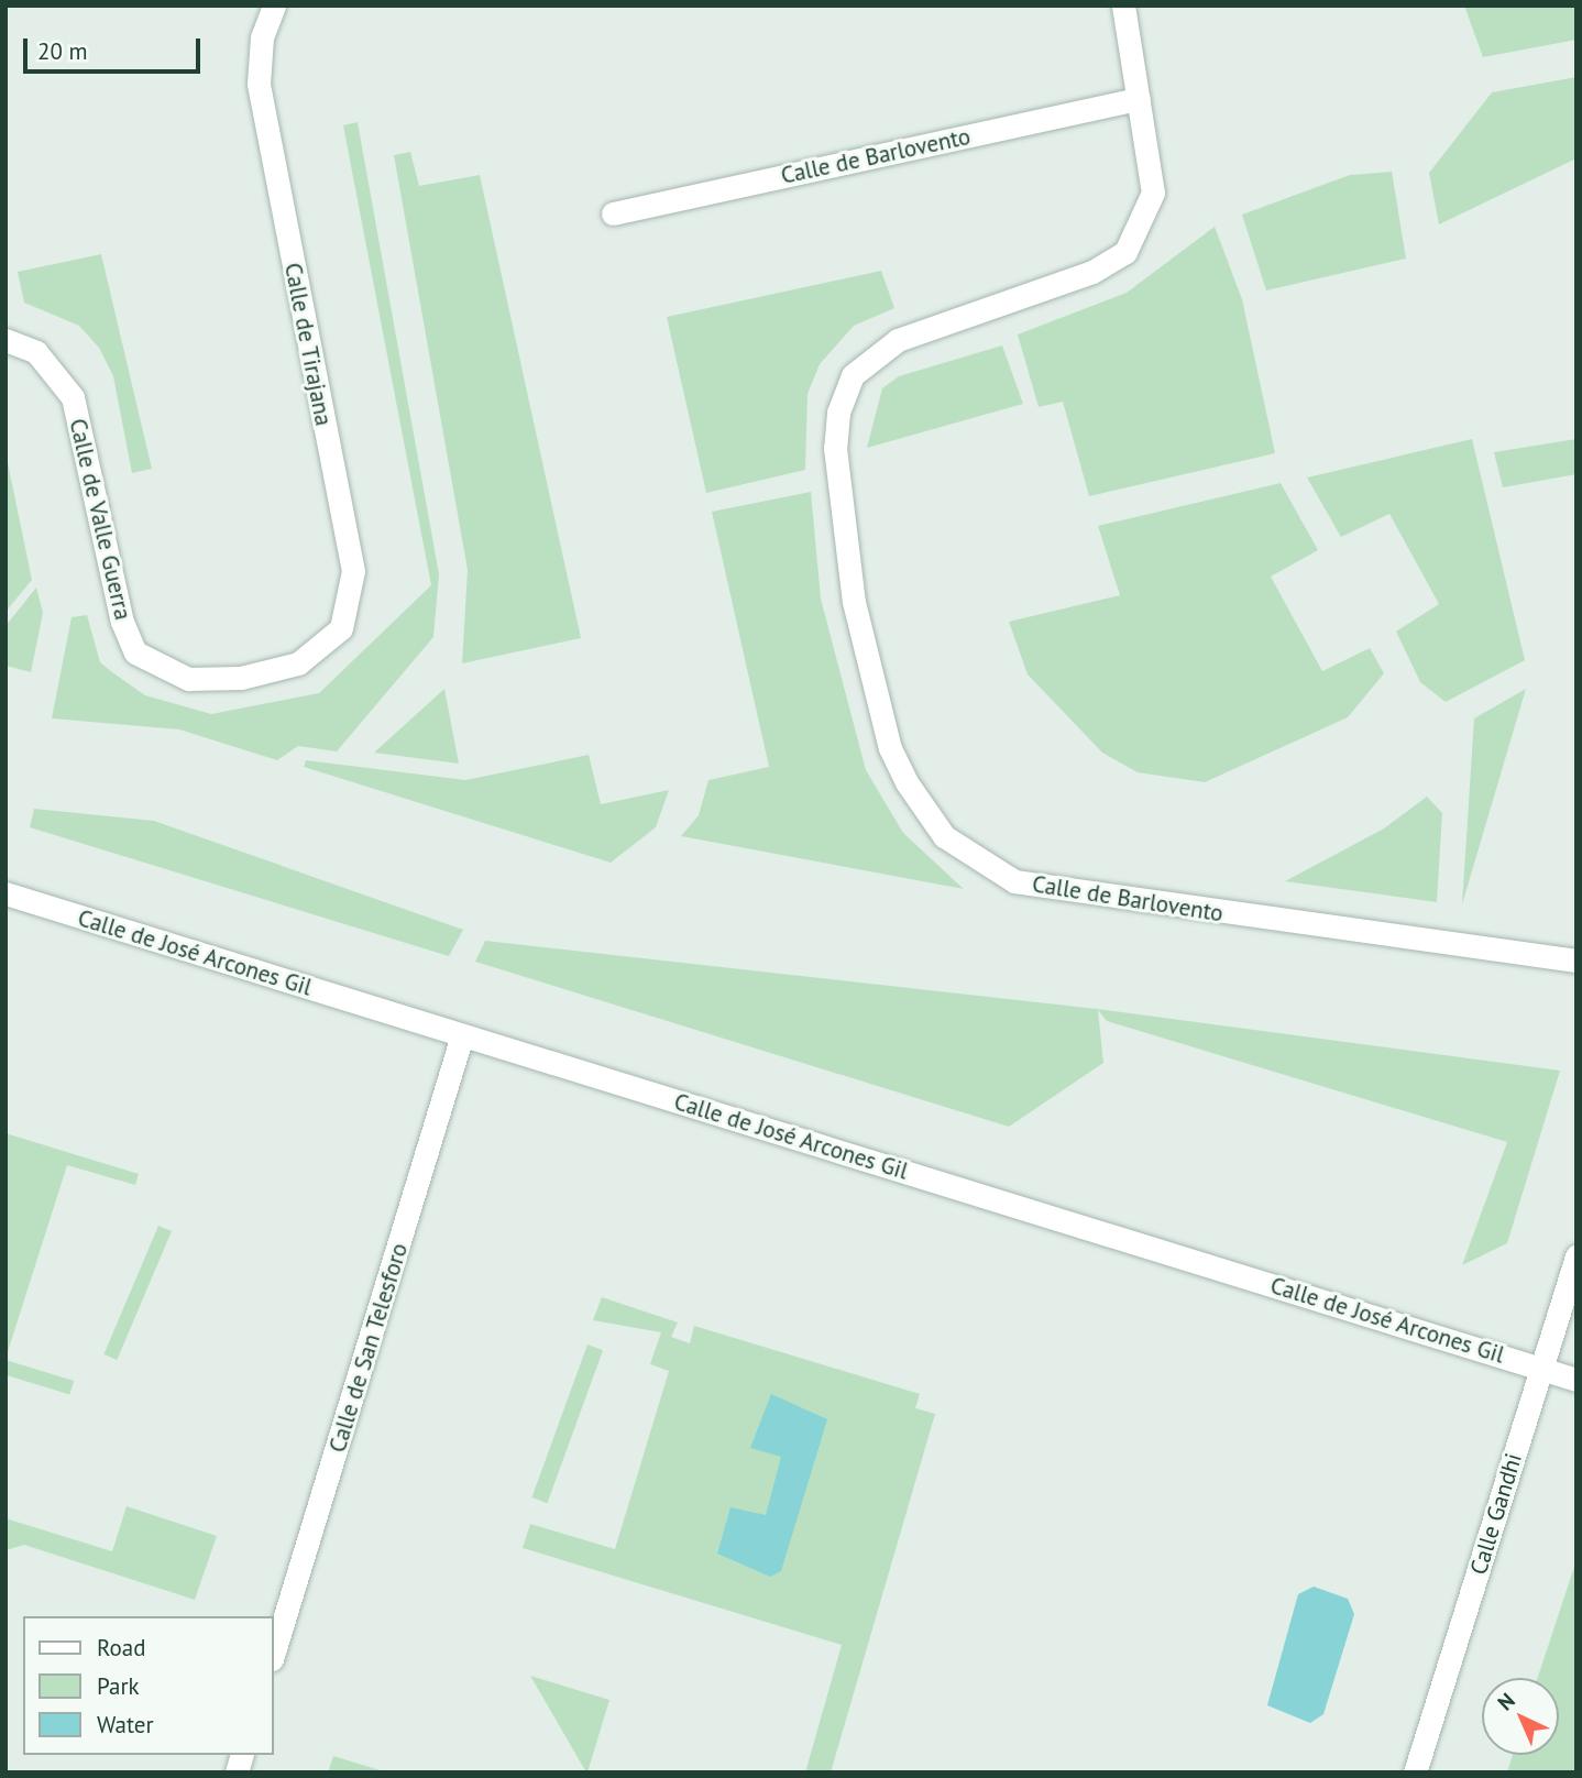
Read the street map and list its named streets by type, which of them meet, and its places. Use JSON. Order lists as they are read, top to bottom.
{
  "streets": {
    "street": [
      "Calle de Barlovento",
      "Calle de Tirajana",
      "Calle de Valle Guerra",
      "Calle de José Arcones Gil",
      "Calle de San Telesforo",
      "Calle Gandhi"
    ]
  },
  "crossings": [
    ["Calle de Tirajana", "Calle de Valle Guerra"],
    ["Calle de José Arcones Gil", "Calle de San Telesforo"],
    ["Calle de José Arcones Gil", "Calle Gandhi"]
  ],
  "legend": ["Road", "Park", "Water"],
  "scale_bar": "20 m",
  "north": "top left"
}
